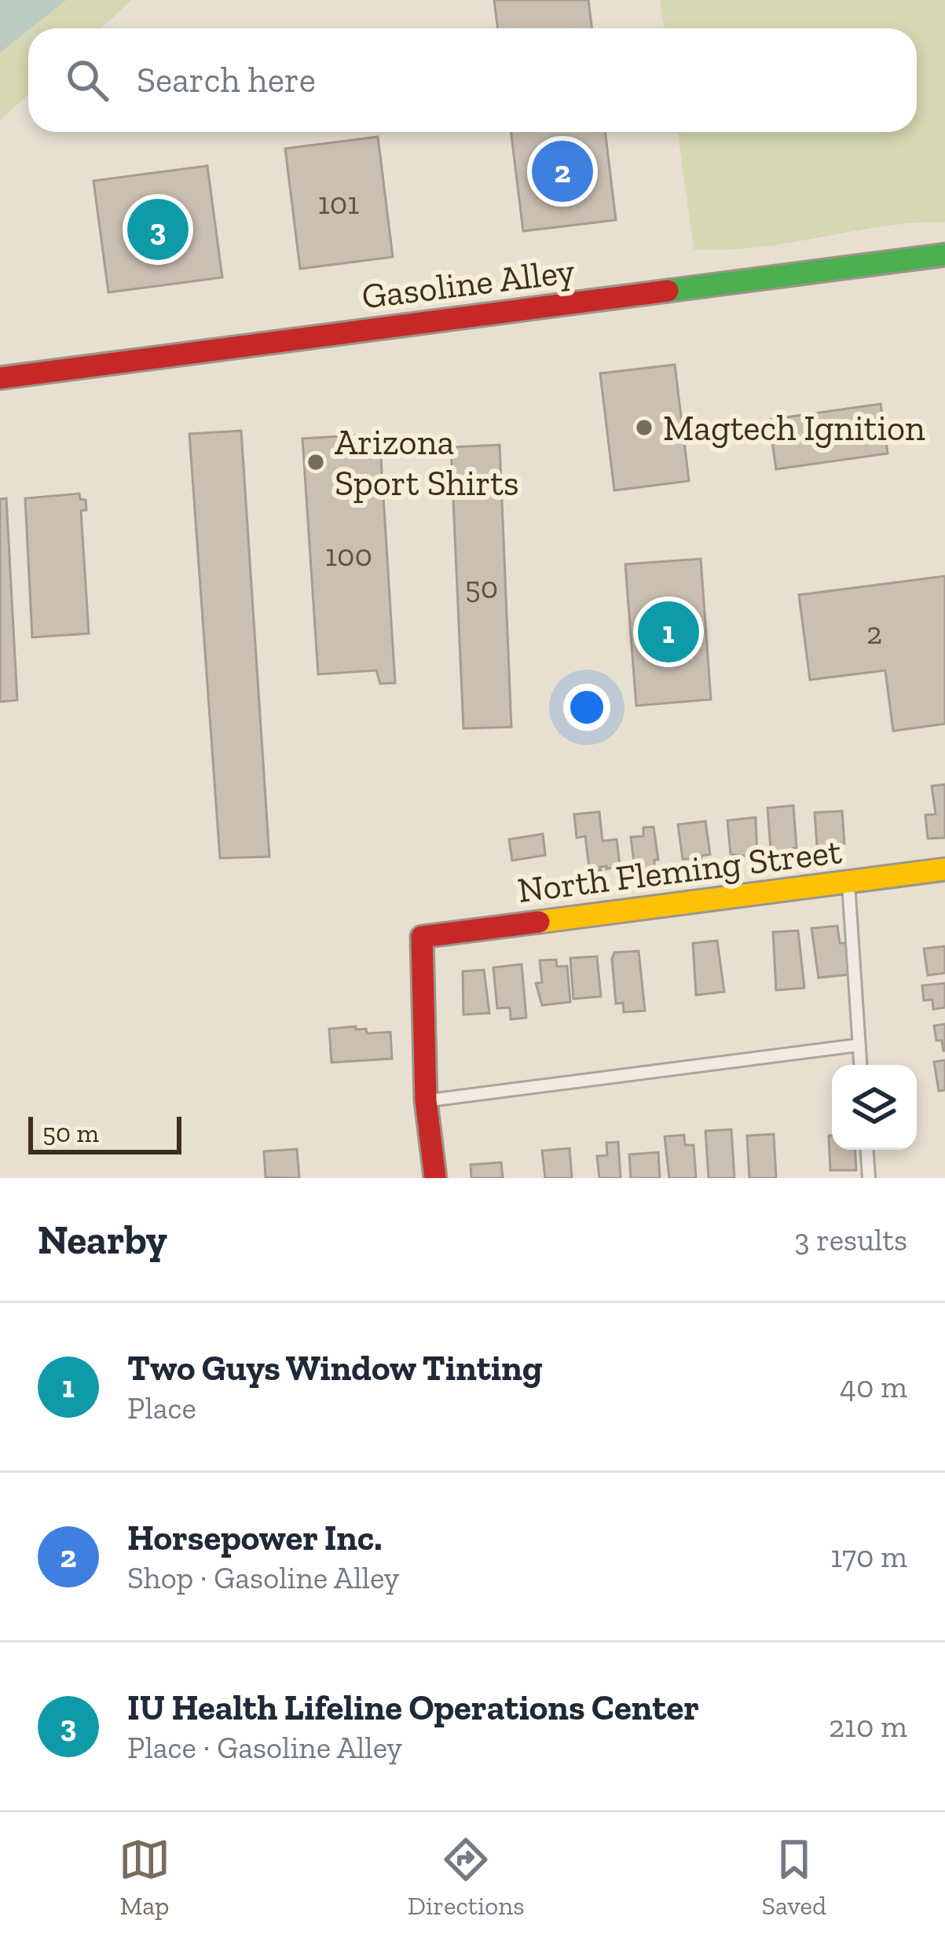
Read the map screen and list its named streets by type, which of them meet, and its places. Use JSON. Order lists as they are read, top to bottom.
{
  "streets": {
    "street": ["Gasoline Alley", "North Fleming Street"]
  },
  "places": ["Magtech Ignition", "Arizona Sport Shirts"],
  "house_numbers": [
    "101",
    "100",
    "50",
    "2"
  ],
  "scale_bar": "50 m",
  "page": {
    "search": "Search here",
    "pins": ["2", "3", "1"],
    "scale": "50 m",
    "heading": ["Nearby", "3 results"],
    "list": [
      {
        "mark": "1",
        "name": "Two Guys Window Tinting",
        "note": "Place",
        "value": "40 m"
      },
      {
        "mark": "2",
        "name": "Horsepower Inc.",
        "note": "Shop · Gasoline Alley",
        "value": "170 m"
      },
      {
        "mark": "3",
        "name": "IU Health Lifeline Operations Center",
        "note": "Place · Gasoline Alley",
        "value": "210 m"
      }
    ],
    "nav": ["Map", "Directions", "Saved"]
  }
}
